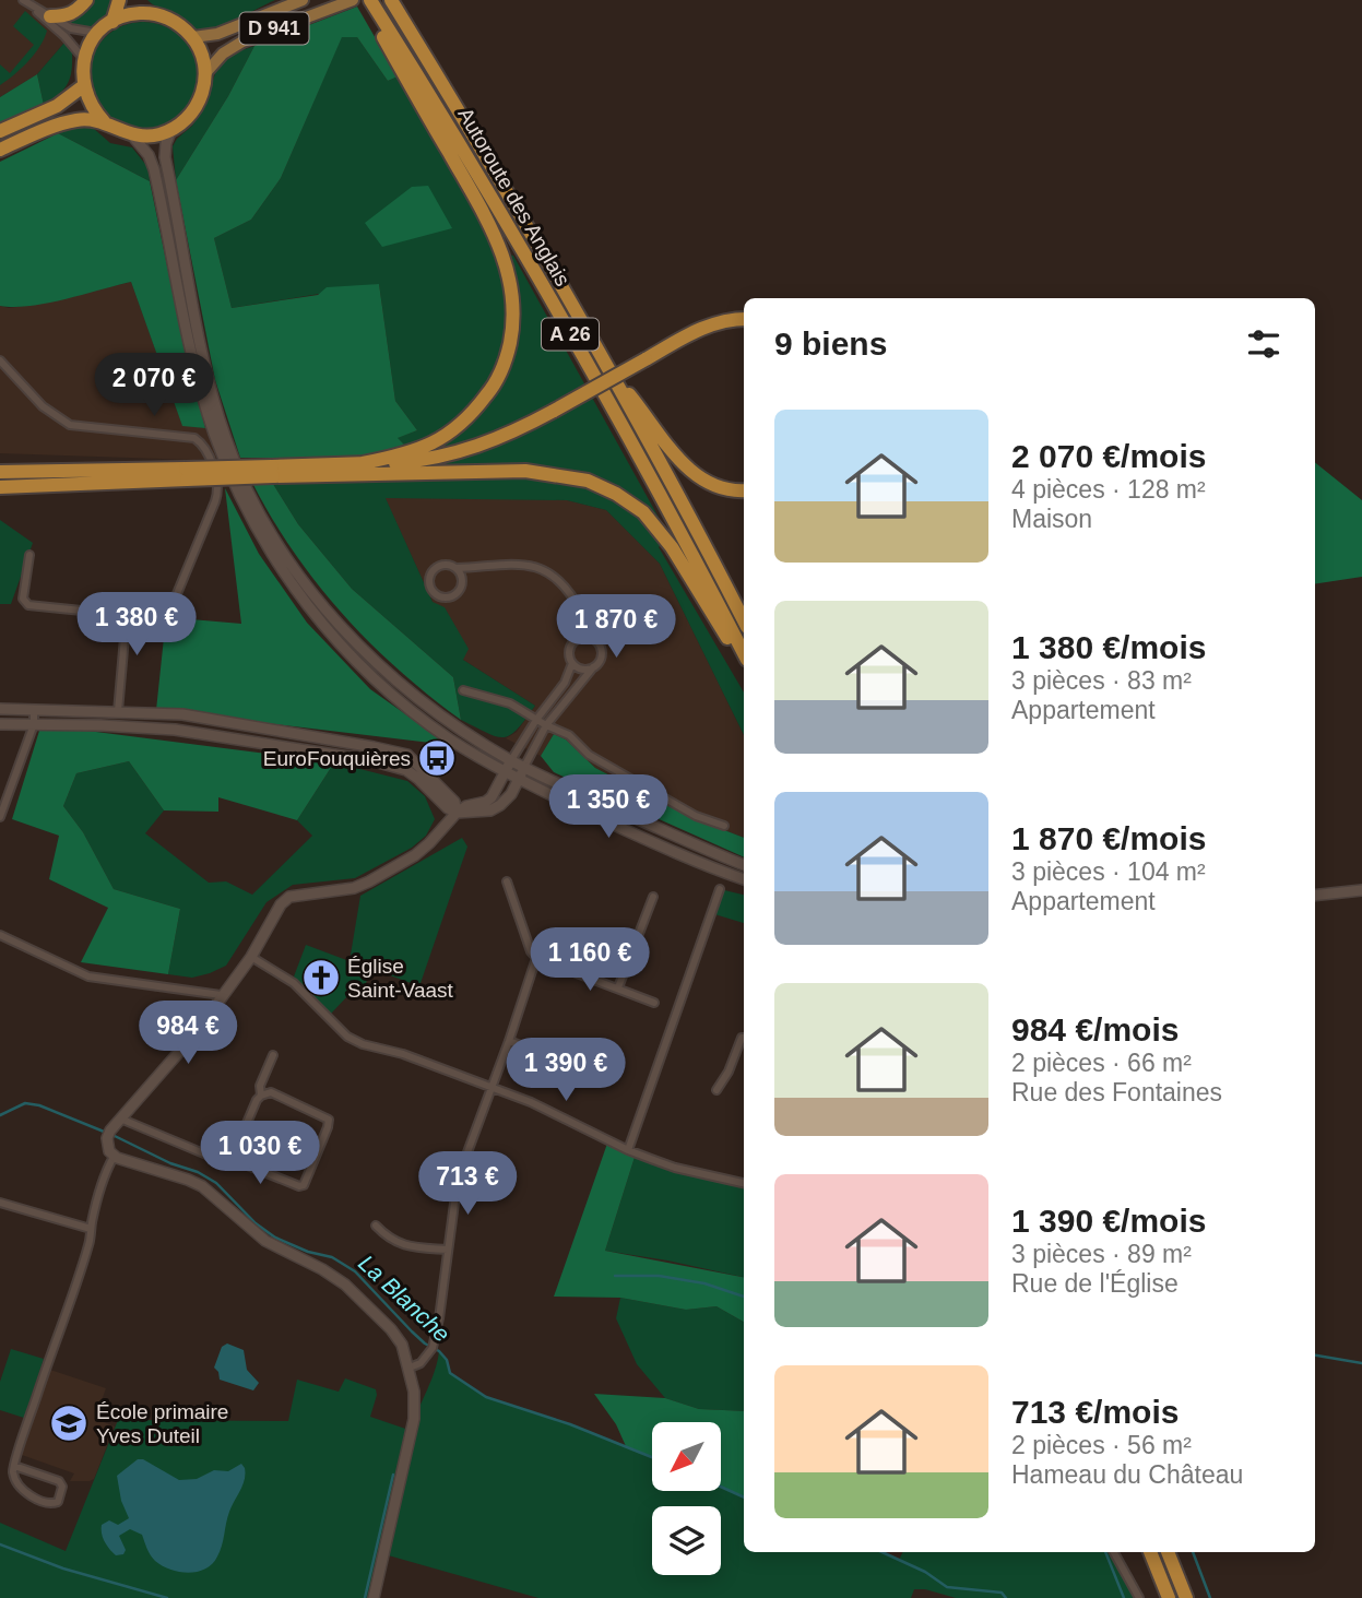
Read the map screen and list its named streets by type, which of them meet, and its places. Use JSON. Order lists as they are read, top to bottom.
{
  "streets": {
    "highway": ["Autoroute des Anglais", "A 26"],
    "main road": ["D 941"]
  },
  "water": ["La Blanche"],
  "places": {
    "bus stop": ["EuroFouquières"],
    "church": ["Église Saint-Vaast"],
    "school or university": ["École primaire Yves Duteil"]
  },
  "north": "bottom left",
  "page": {
    "heading": "9 biens",
    "price": [
      "2 070 €",
      "1 380 €",
      "1 870 €",
      "1 350 €",
      "1 160 €",
      "984 €",
      "1 390 €",
      "1 030 €",
      "713 €"
    ],
    "list": [
      {
        "name": "2 070 €/mois",
        "note": "4 pièces · 128 m² · Maison"
      },
      {
        "name": "1 380 €/mois",
        "note": "3 pièces · 83 m² · Appartement"
      },
      {
        "name": "1 870 €/mois",
        "note": "3 pièces · 104 m² · Appartement"
      },
      {
        "name": "984 €/mois",
        "note": "2 pièces · 66 m² · Rue des Fontaines"
      },
      {
        "name": "1 390 €/mois",
        "note": "3 pièces · 89 m² · Rue de l'Église"
      },
      {
        "name": "713 €/mois",
        "note": "2 pièces · 56 m² · Hameau du Château"
      }
    ]
  }
}
